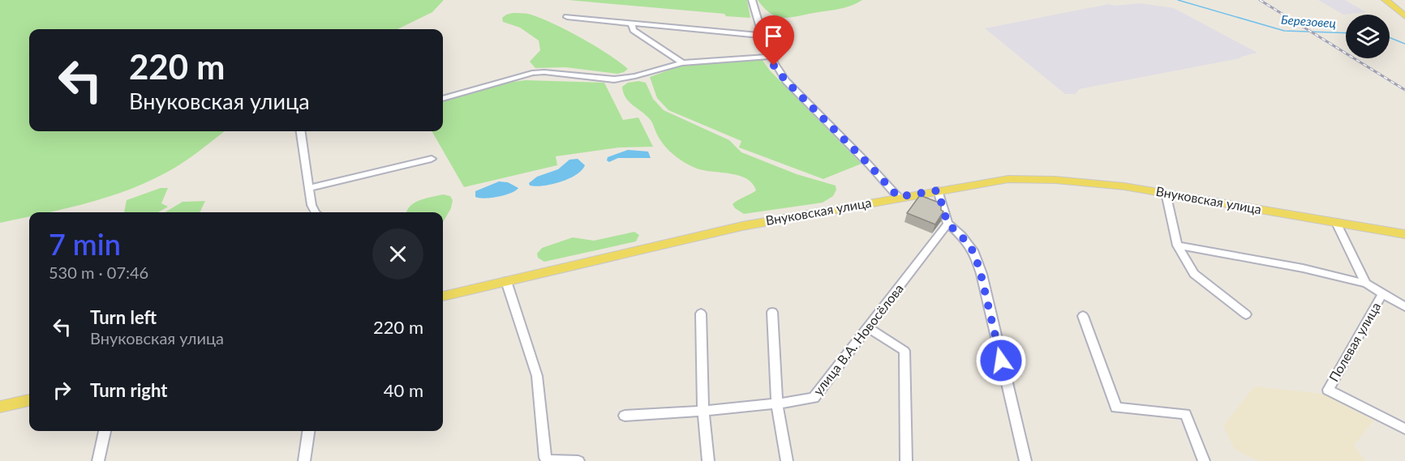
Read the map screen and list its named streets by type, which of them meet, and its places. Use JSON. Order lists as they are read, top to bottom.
{
  "streets": {
    "main road": ["Внуковская улица"],
    "street": ["улица В.А. Новосёлова", "Полевая улица"]
  },
  "water": ["Березовец"],
  "page": {
    "turn": ["220 m", "Внуковская улица"],
    "heading": ["7 min", "530 m · 07:46"],
    "list": [
      {
        "name": "Turn left",
        "note": "Внуковская улица",
        "value": "220 m"
      },
      {
        "name": "Turn right",
        "value": "40 m"
      }
    ]
  }
}
